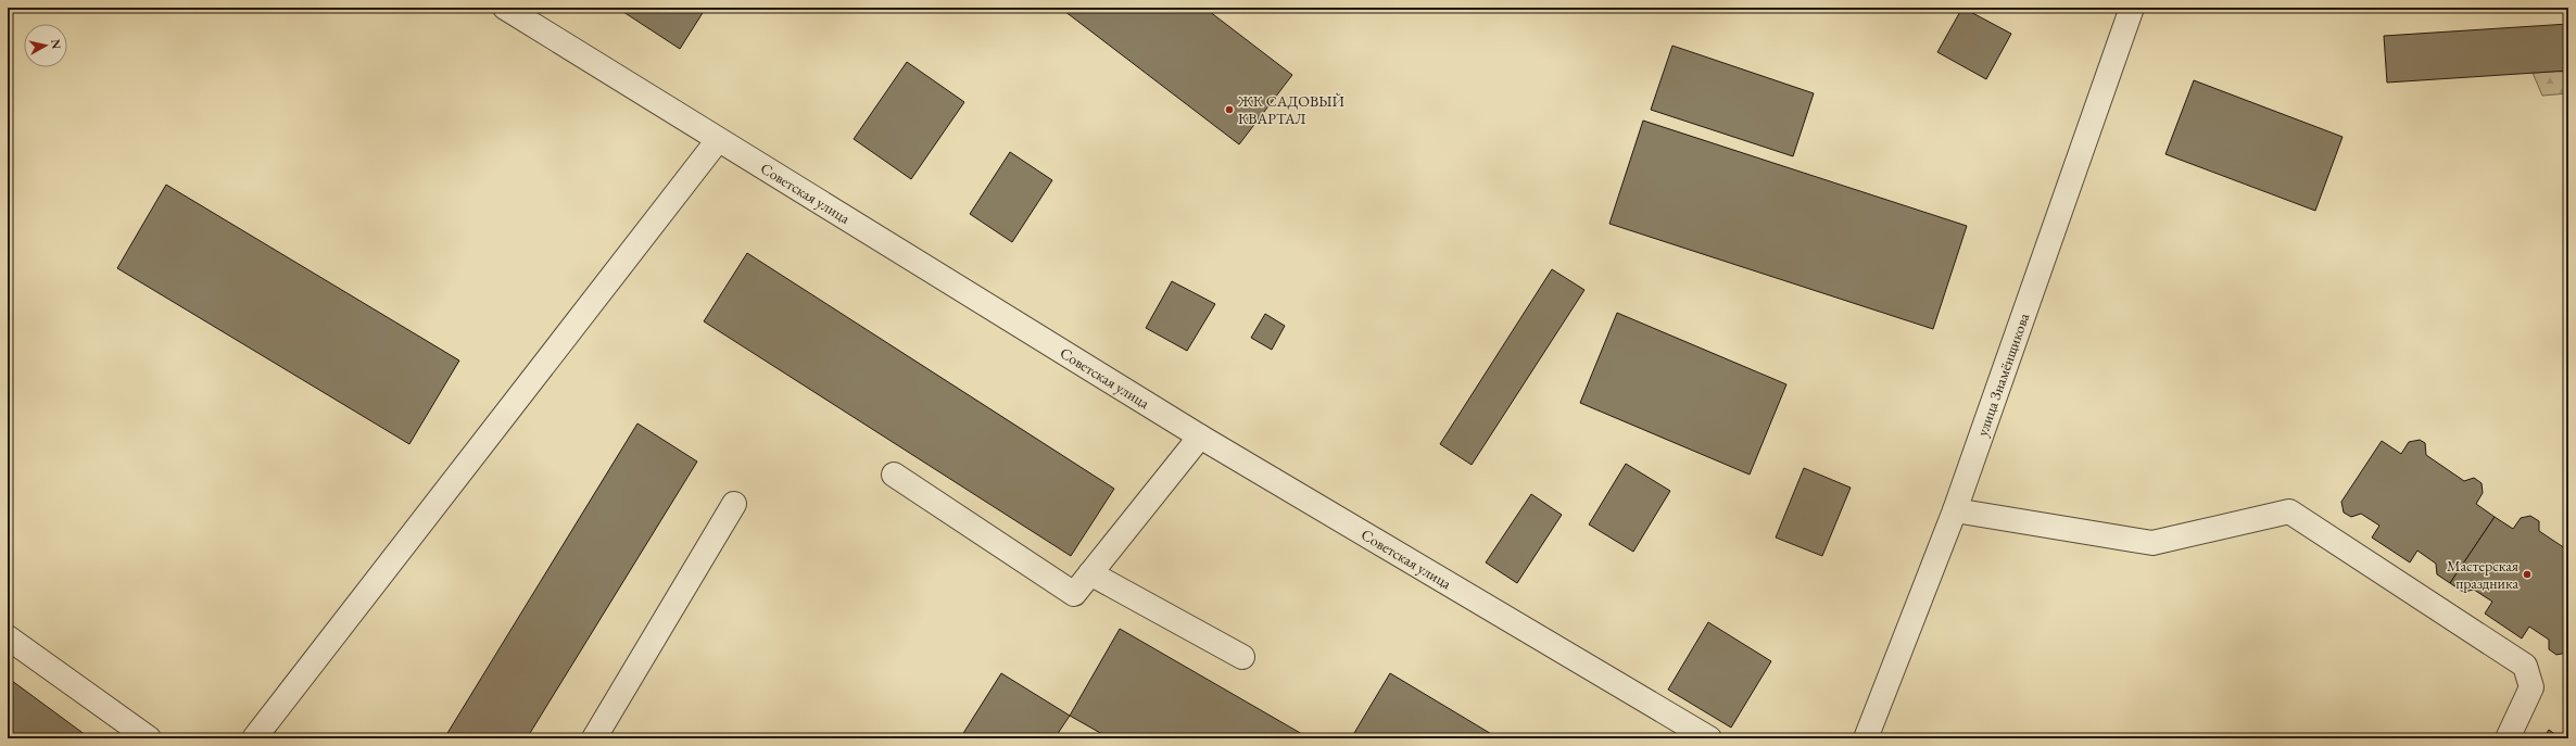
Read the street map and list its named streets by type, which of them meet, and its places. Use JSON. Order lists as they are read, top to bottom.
{
  "streets": {
    "street": ["Советская улица", "улица Знамёнщикова"]
  },
  "places": ["ЖК САДОВЫЙ КВАРТАЛ", "Мастерская праздника"],
  "north": "right"
}
